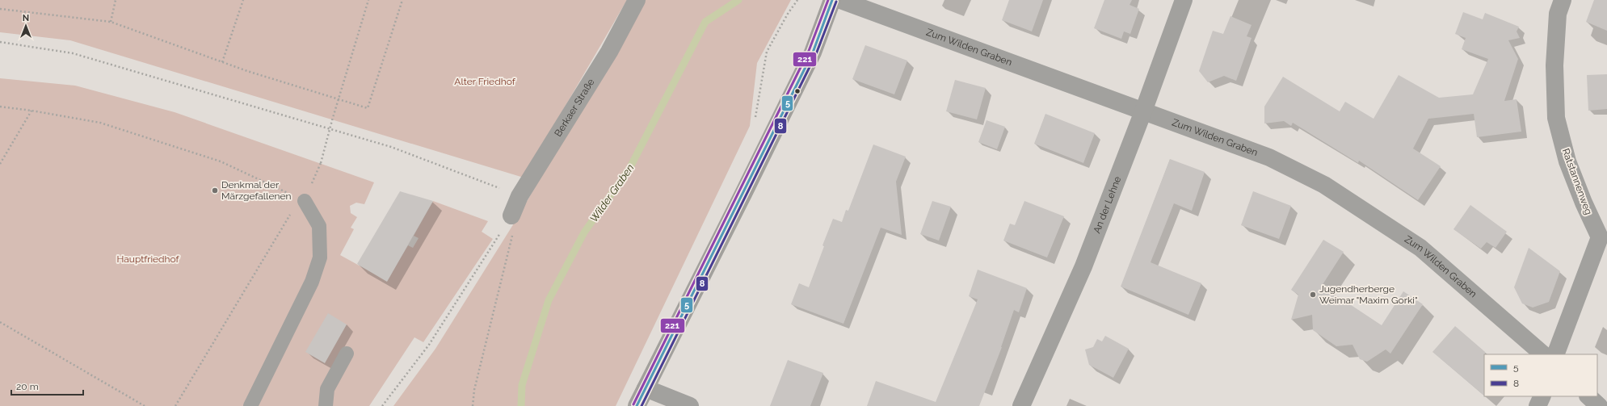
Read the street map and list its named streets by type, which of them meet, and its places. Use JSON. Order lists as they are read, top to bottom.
{
  "streets": {
    "street": [
      "Zum Wilden Graben",
      "Berkaer Straße",
      "Ratstannenweg",
      "An der Lehne"
    ]
  },
  "crossings": [
    ["Zum Wilden Graben", "An der Lehne"]
  ],
  "water": ["Wilder Graben"],
  "parks": ["Alter Friedhof", "Hauptfriedhof"],
  "places": ["Denkmal der Märzgefallenen", "Jugendherberge Weimar \"Maxim Gorki\""],
  "lines": ["transit line 5", "transit line 221", "transit line 8"],
  "legend": ["5", "8"],
  "scale_bar": "20 m",
  "north": "top"
}
